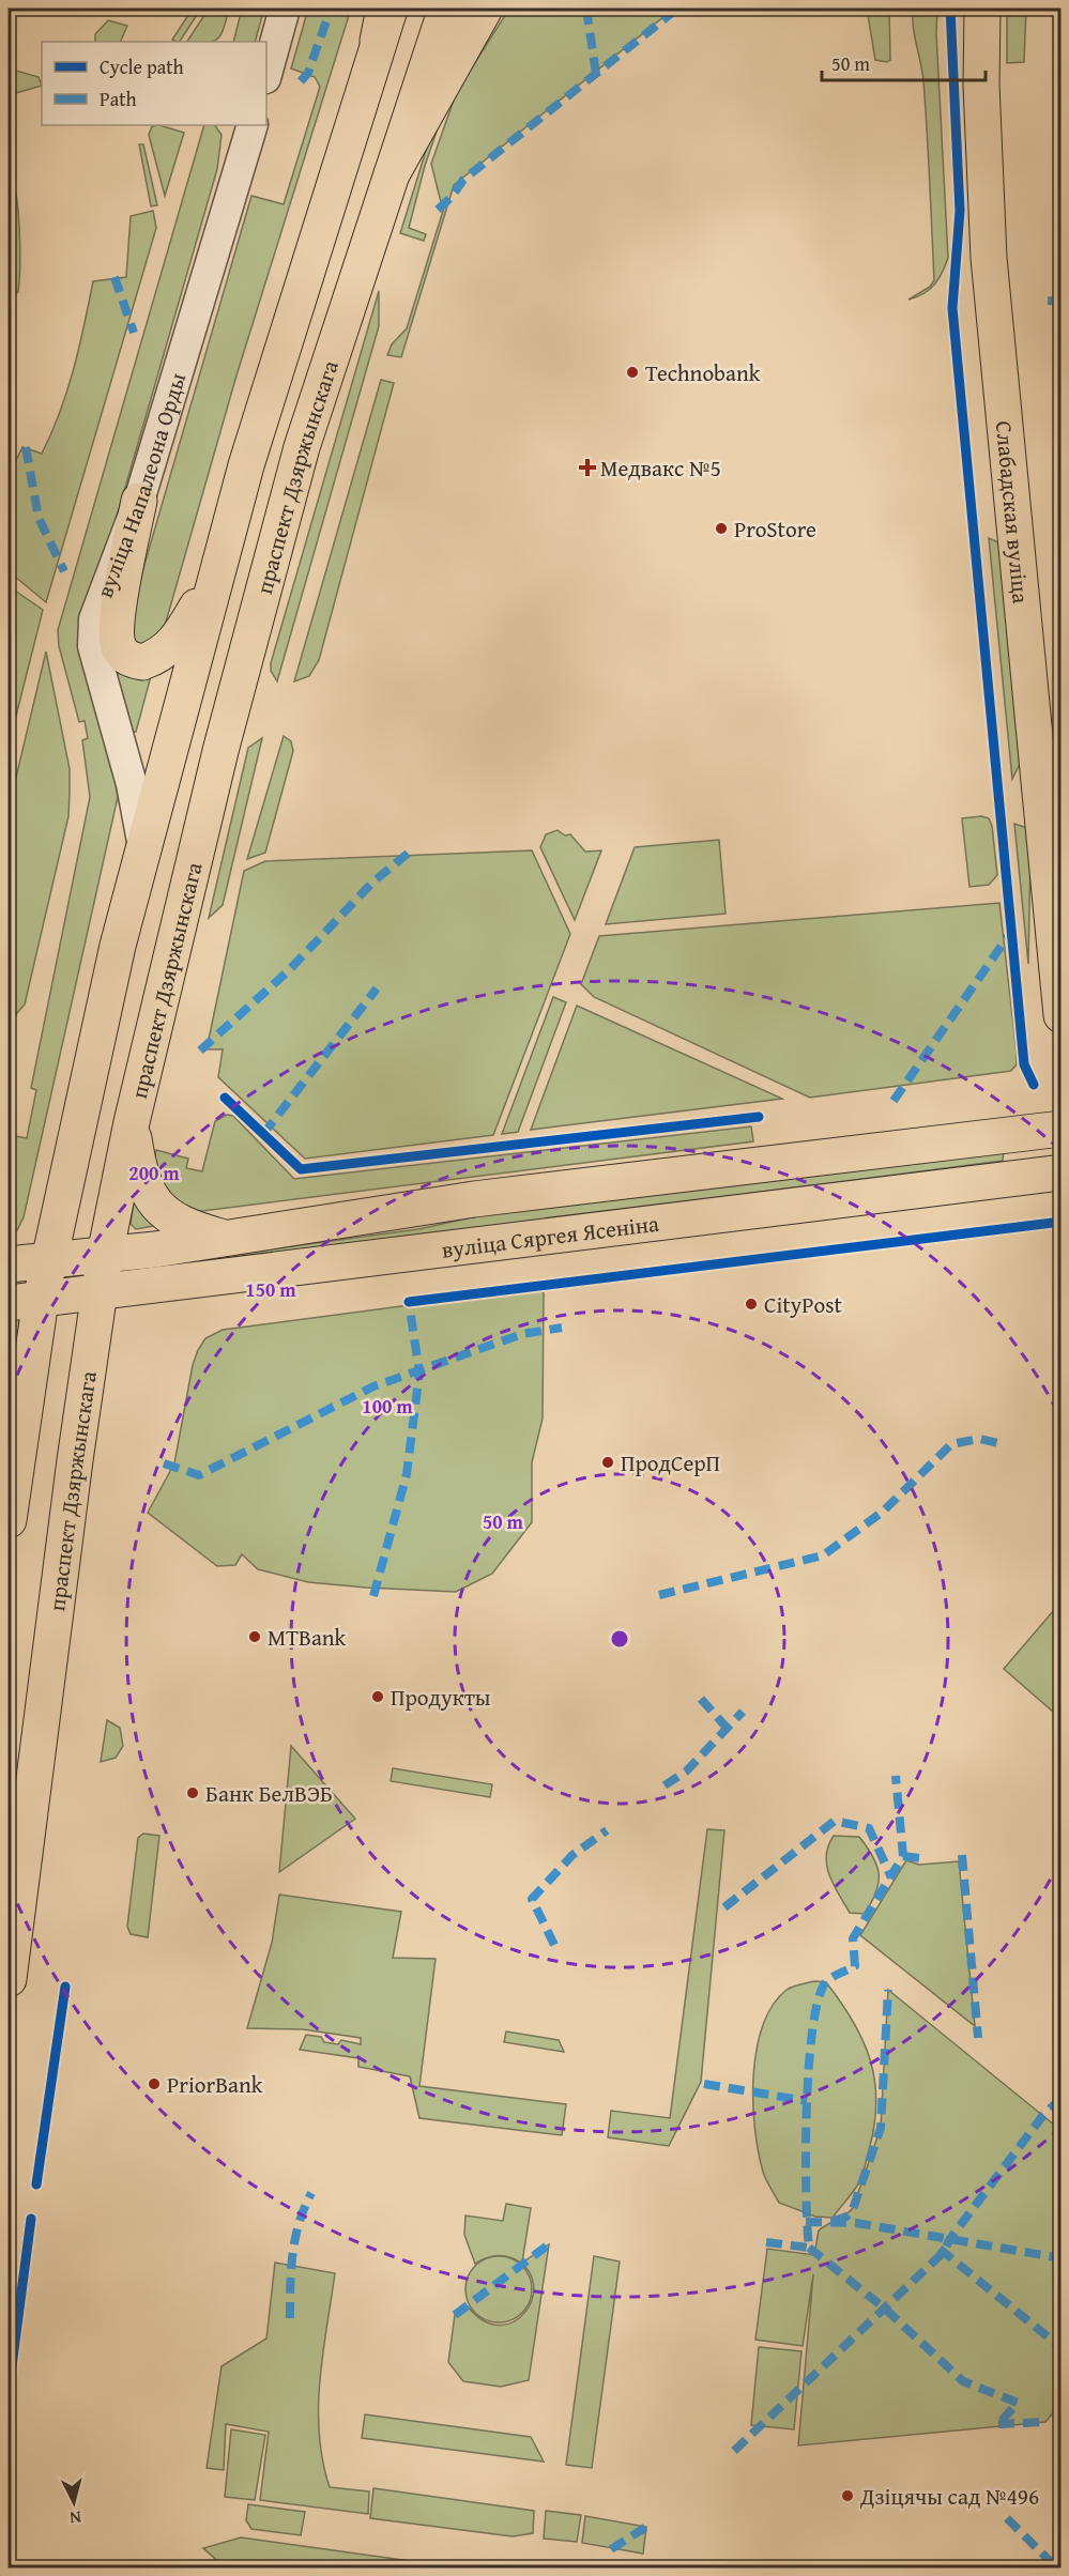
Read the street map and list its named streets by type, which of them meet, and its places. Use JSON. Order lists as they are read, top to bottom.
{
  "streets": {
    "main road": ["праспект Дзяржынскага", "Слабадская вуліца", "вуліца Сяргея Ясеніна"],
    "street": ["вуліца Напалеона Орды"]
  },
  "crossings": [
    ["праспект Дзяржынскага", "вуліца Сяргея Ясеніна"]
  ],
  "places": {
    "other": [
      "Technobank",
      "ProStore",
      "CityPost",
      "ПродСерП",
      "MTBank",
      "Продукты",
      "Банк БелВЭБ",
      "PriorBank",
      "Дзіцячы сад №496"
    ],
    "health": ["Медвакс №5"]
  },
  "legend": ["Cycle path", "Path"],
  "scale_bar": "50 m",
  "north": "bottom",
  "rings": [
    "200 m",
    "150 m",
    "100 m",
    "50 m"
  ]
}
